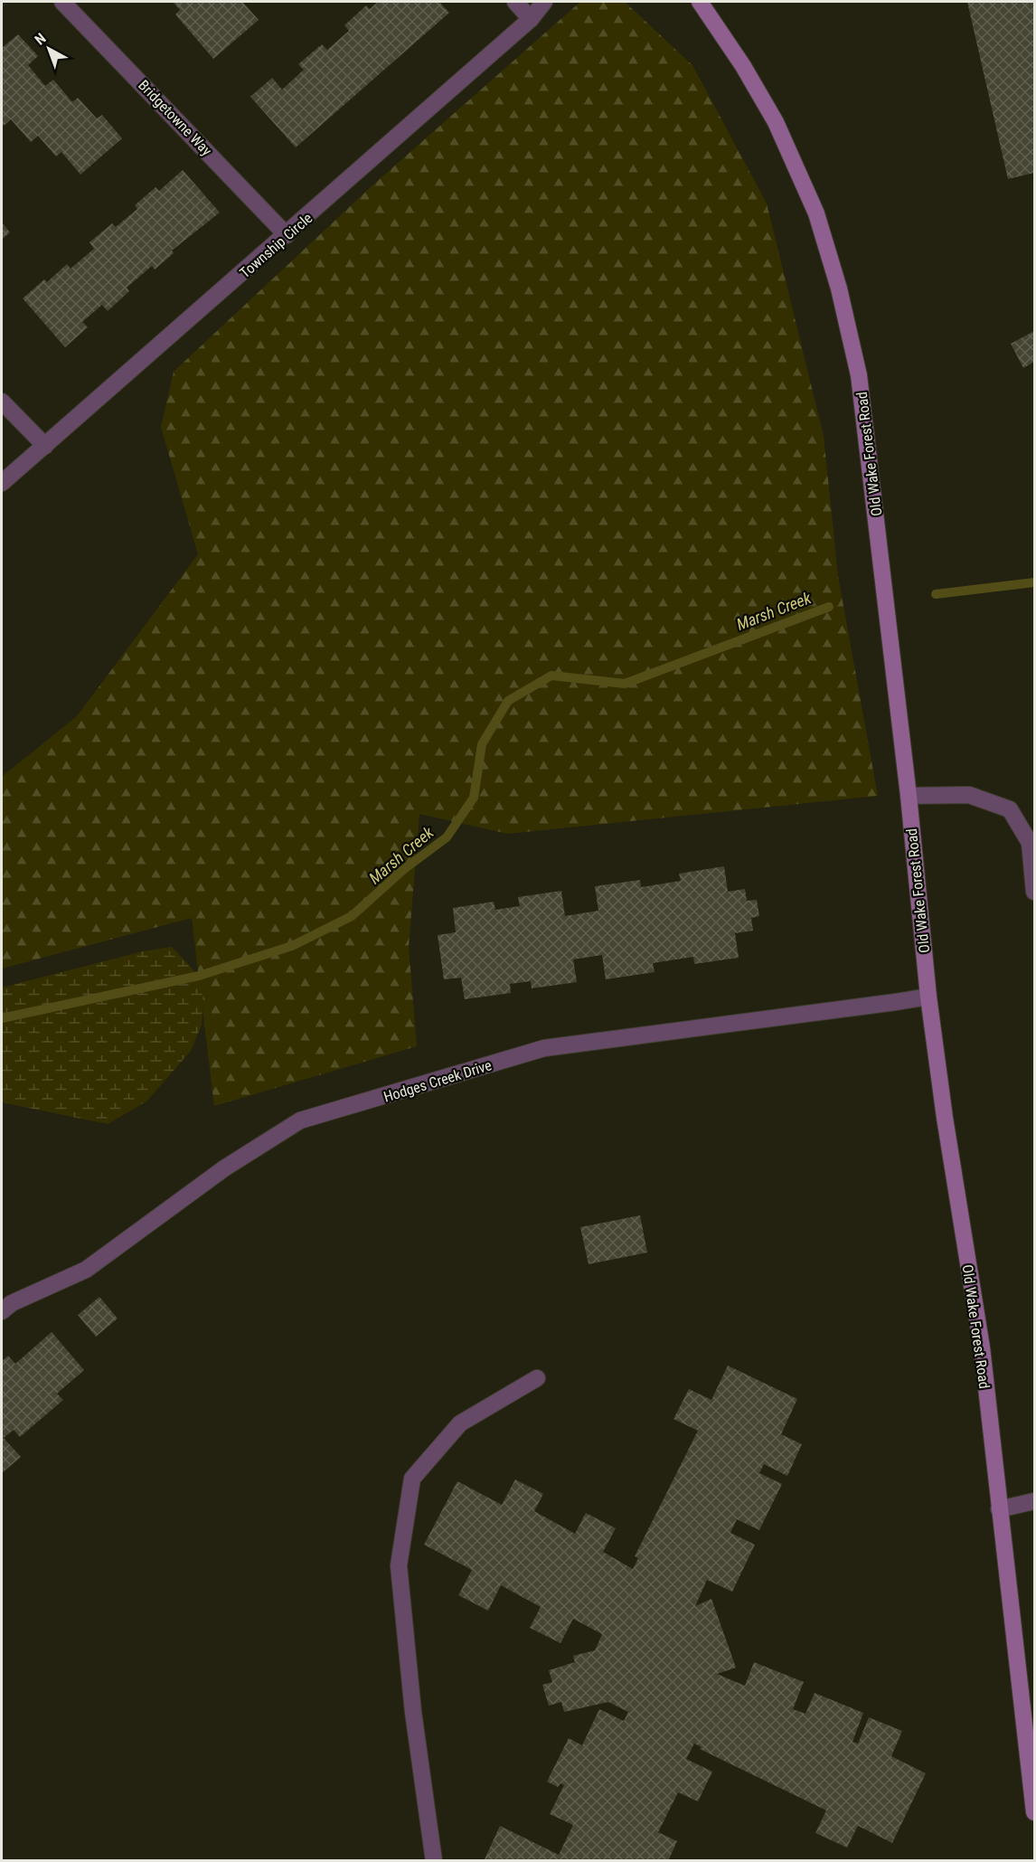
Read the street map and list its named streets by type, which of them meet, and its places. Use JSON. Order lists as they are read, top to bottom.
{
  "streets": {
    "street": [
      "Bridgetowne Way",
      "Township Circle",
      "Old Wake Forest Road",
      "Hodges Creek Drive"
    ]
  },
  "crossings": [
    ["Bridgetowne Way", "Township Circle"],
    ["Old Wake Forest Road", "Hodges Creek Drive"]
  ],
  "water": ["Marsh Creek"],
  "north": "top left"
}
